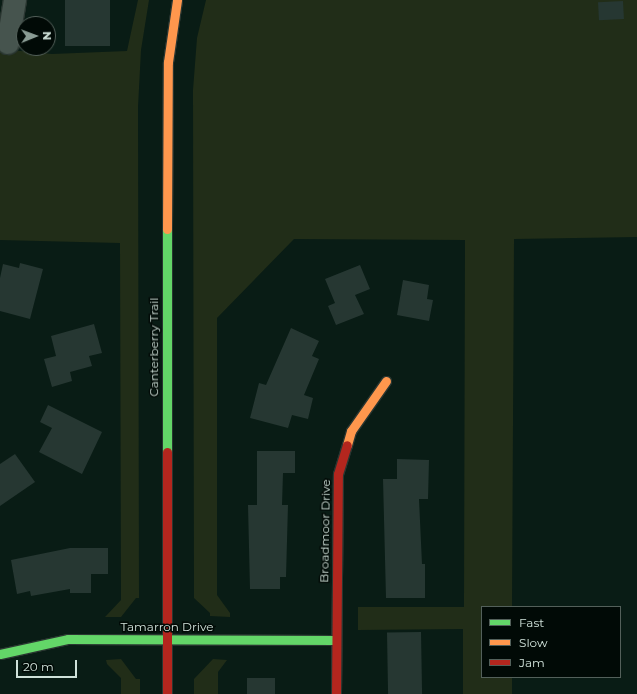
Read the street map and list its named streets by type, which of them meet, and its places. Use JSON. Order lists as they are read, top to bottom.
{
  "streets": {
    "street": ["Canterberry Trail", "Broadmoor Drive", "Tamarron Drive"]
  },
  "crossings": [
    ["Canterberry Trail", "Tamarron Drive"],
    ["Broadmoor Drive", "Tamarron Drive"]
  ],
  "legend": ["Fast", "Slow", "Jam"],
  "scale_bar": "20 m",
  "north": "right"
}
